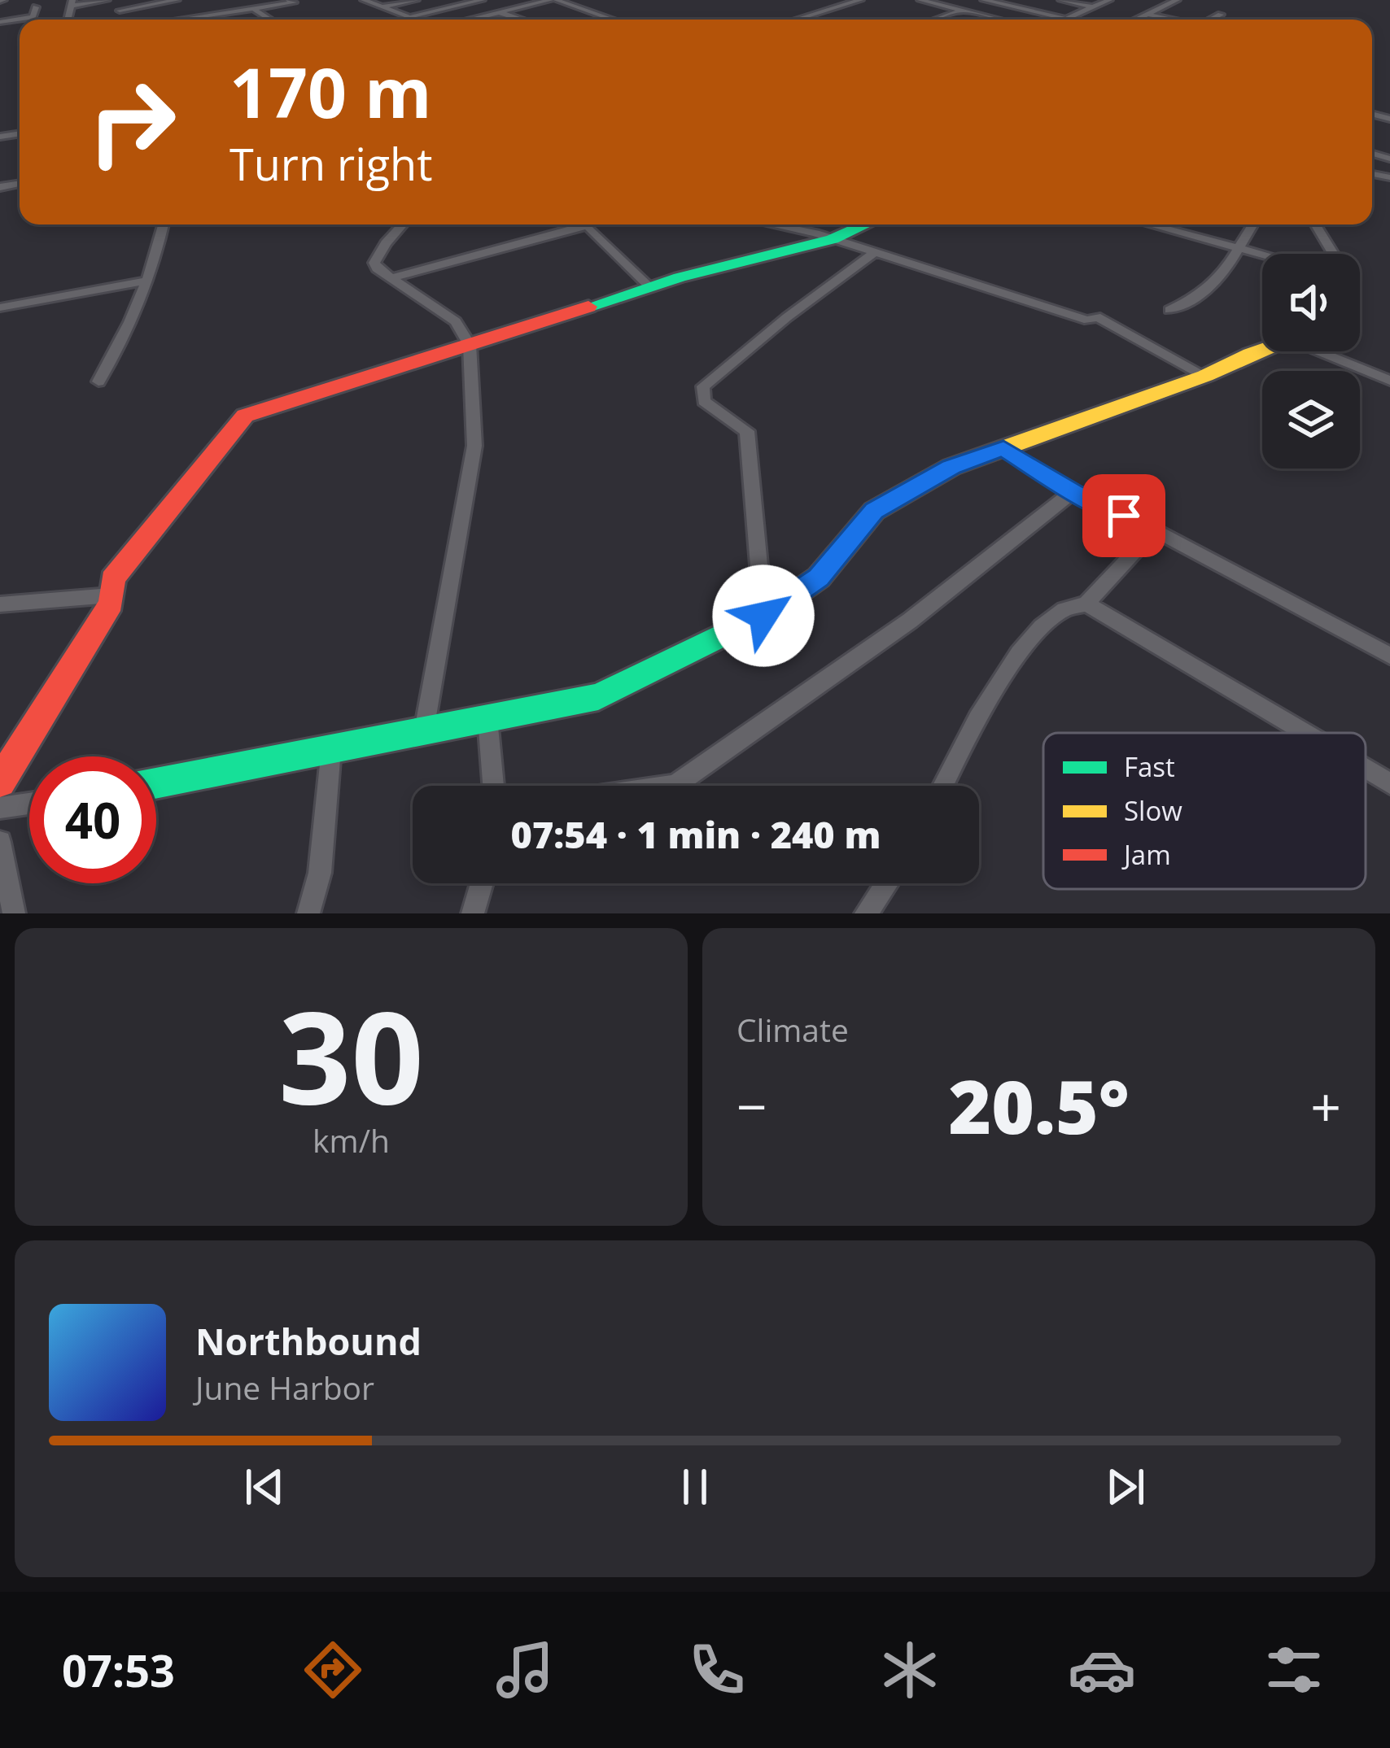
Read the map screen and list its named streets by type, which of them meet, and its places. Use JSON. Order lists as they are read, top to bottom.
{
  "legend": ["Fast", "Slow", "Jam"],
  "page": {
    "turn": ["170 m", "Turn right"],
    "limit": "40",
    "trip": "07:54 · 1 min · 240 m",
    "tile": [
      ["30", "km/h"],
      "Climate"
    ],
    "heat": ["−", "20.5°", "+"],
    "song": ["Northbound", "June Harbor"],
    "tabs": "07:53"
  }
}
